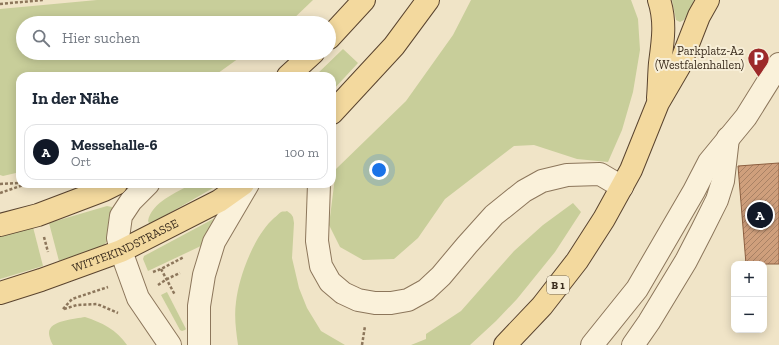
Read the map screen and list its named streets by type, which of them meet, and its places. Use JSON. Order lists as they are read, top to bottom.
{
  "streets": {
    "main road": ["WITTEKINDSTRASSE", "B 1"]
  },
  "places": {
    "parking": ["Parkplatz-A2 (Westfalenhallen)"]
  },
  "page": {
    "search": "Hier suchen",
    "heading": "In der Nähe",
    "list": [
      {
        "mark": "A",
        "name": "Messehalle-6",
        "note": "Ort",
        "value": "100 m"
      }
    ],
    "pins": "A",
    "map_buttons": ["+", "−"]
  }
}
